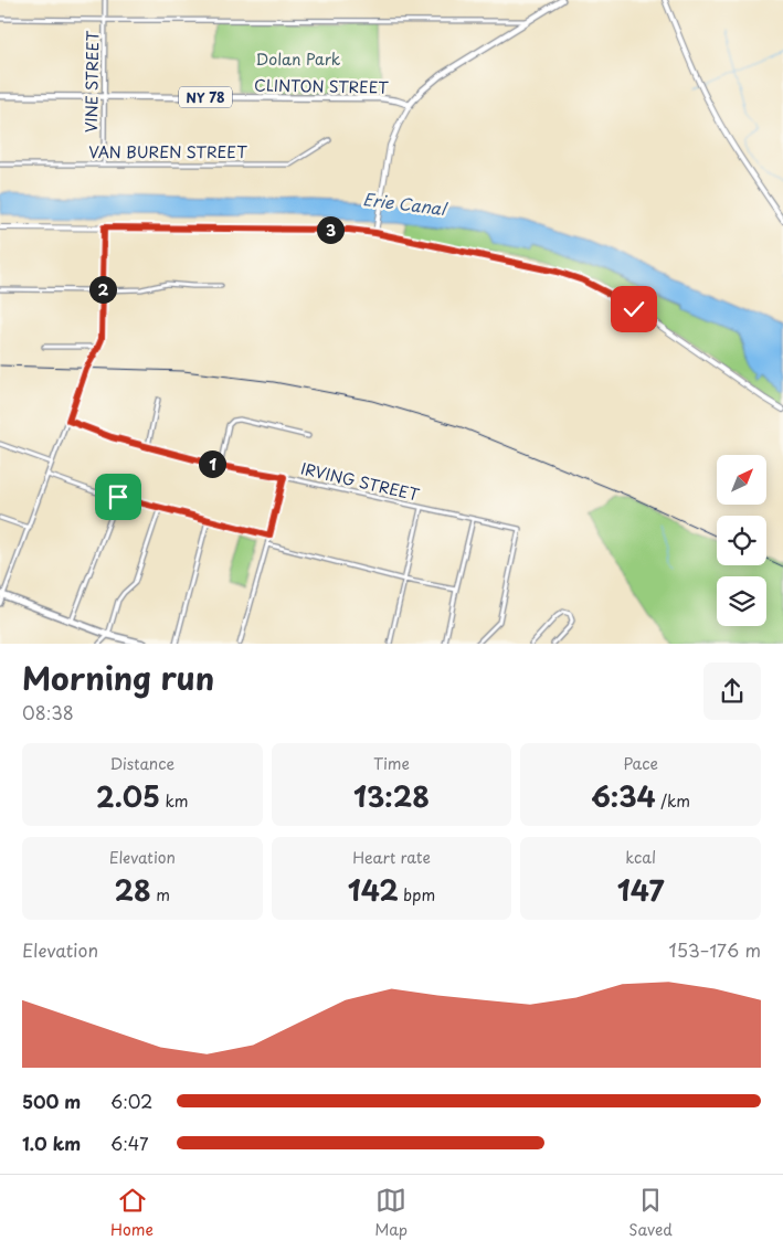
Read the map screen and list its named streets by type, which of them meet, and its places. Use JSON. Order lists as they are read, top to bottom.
{
  "streets": {
    "main road": ["CLINTON STREET", "NY 78"],
    "street": ["VINE STREET", "VAN BUREN STREET", "IRVING STREET"]
  },
  "crossings": [
    ["VINE STREET", "CLINTON STREET"],
    ["VINE STREET", "VAN BUREN STREET"]
  ],
  "water": ["Erie Canal"],
  "parks": ["Dolan Park"],
  "north": "top right",
  "page": {
    "pins": ["3", "2", "1"],
    "heading": ["Morning run", "08:38"],
    "stats": [
      ["Distance", "2.05 km"],
      ["Time", "13:28"],
      ["Pace", "6:34 /km"],
      ["Elevation", "28 m"],
      ["Heart rate", "142 bpm"],
      ["kcal", "147"]
    ],
    "chart": ["Elevation", "153–176 m"],
    "list": [
      {
        "name": "500 m",
        "note": "6:02"
      },
      {
        "name": "1.0 km",
        "note": "6:47"
      }
    ],
    "tabs": ["Home", "Map", "Saved"]
  }
}
